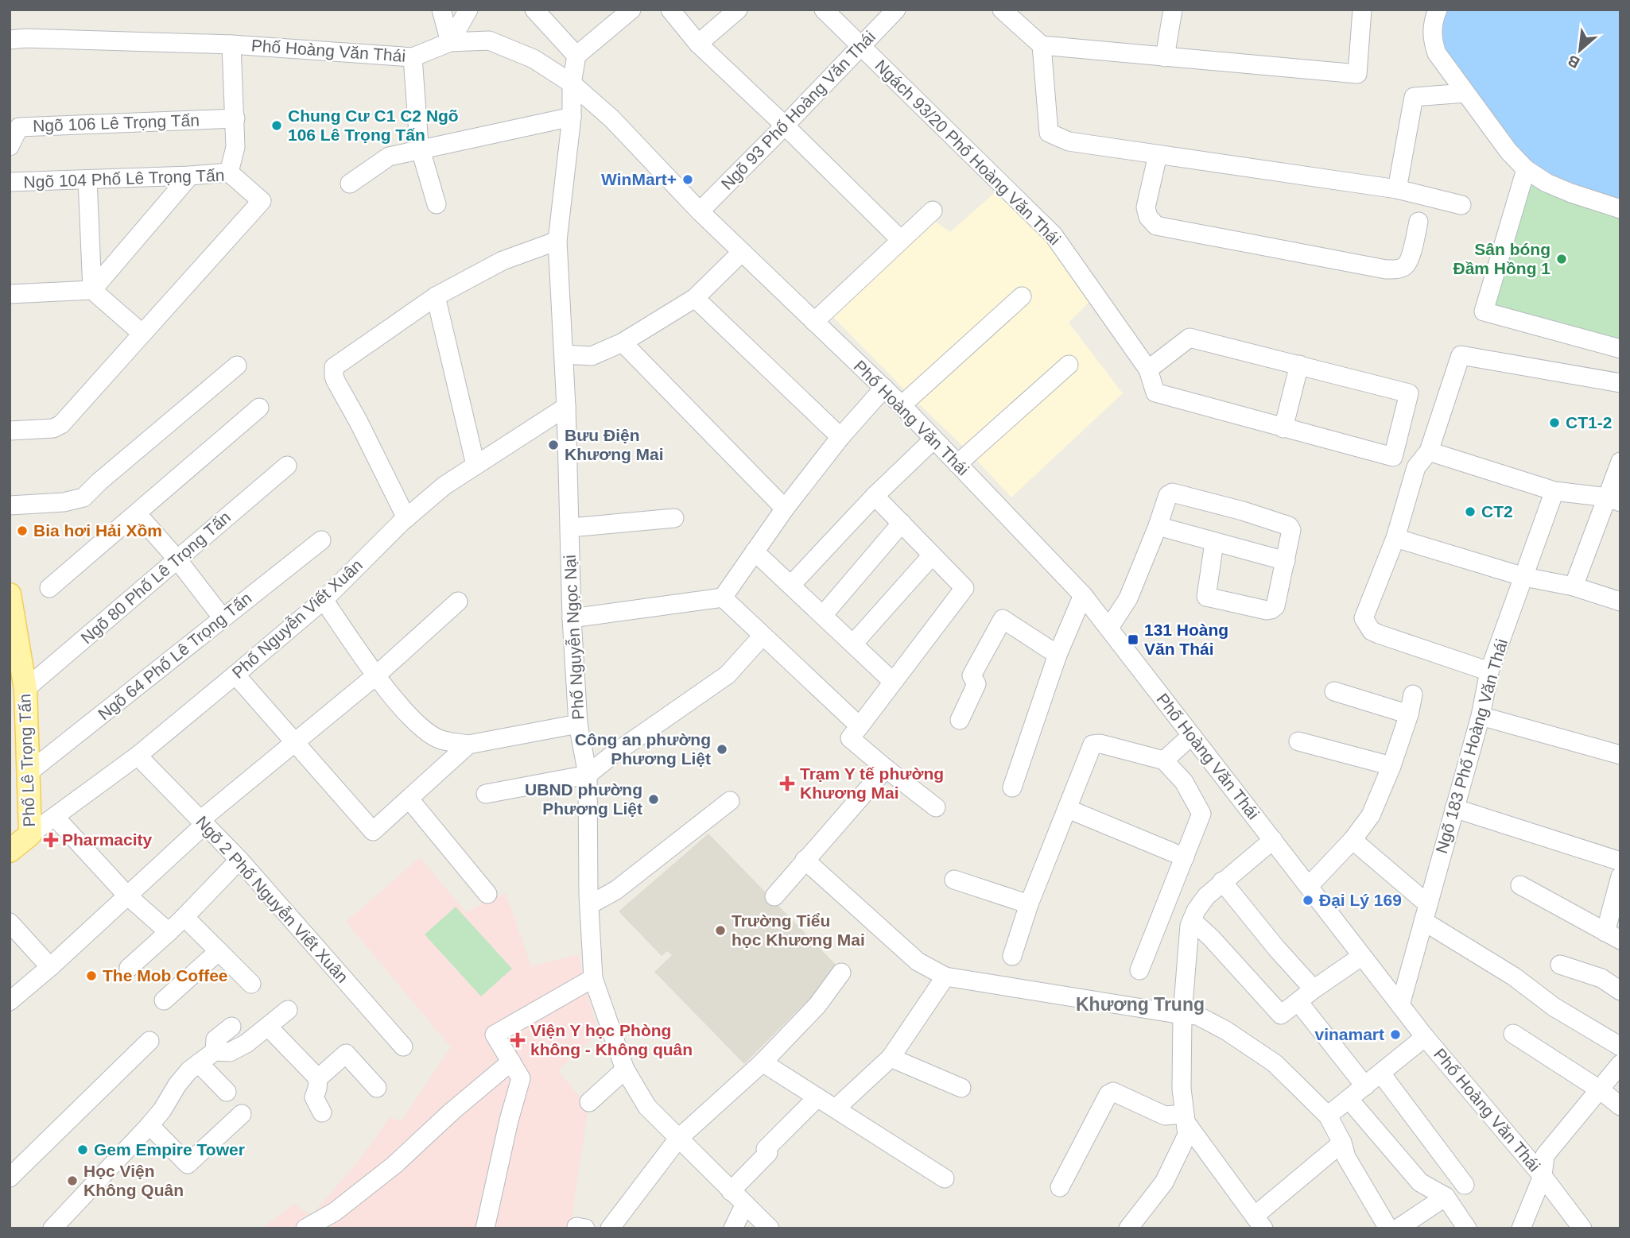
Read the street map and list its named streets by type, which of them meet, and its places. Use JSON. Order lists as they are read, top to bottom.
{
  "streets": {
    "main road": ["Phố Lê Trọng Tấn"],
    "street": [
      "Phố Hoàng Văn Thái",
      "Ngõ 93 Phố Hoàng Văn Thái",
      "Ngõ 106 Lê Trọng Tấn",
      "Ngách 93/20 Phố Hoàng Văn Thái",
      "Ngõ 104 Phố Lê Trọng Tấn",
      "Ngõ 80 Phố Lê Trọng Tấn",
      "Phố Nguyễn Viết Xuân",
      "Phố Nguyễn Ngọc Nại",
      "Ngõ 64 Phố Lê Trọng Tấn",
      "Ngõ 183 Phố Hoàng Văn Thái",
      "Ngõ 2 Phố Nguyễn Viết Xuân"
    ]
  },
  "crossings": [
    ["Phố Hoàng Văn Thái", "Ngõ 93 Phố Hoàng Văn Thái"],
    ["Phố Hoàng Văn Thái", "Phố Nguyễn Ngọc Nại"],
    ["Phố Hoàng Văn Thái", "Ngõ 183 Phố Hoàng Văn Thái"],
    ["Ngõ 93 Phố Hoàng Văn Thái", "Ngách 93/20 Phố Hoàng Văn Thái"],
    ["Ngõ 80 Phố Lê Trọng Tấn", "Phố Lê Trọng Tấn"],
    ["Phố Nguyễn Viết Xuân", "Phố Nguyễn Ngọc Nại"],
    ["Phố Nguyễn Viết Xuân", "Phố Lê Trọng Tấn"],
    ["Phố Nguyễn Viết Xuân", "Ngõ 2 Phố Nguyễn Viết Xuân"],
    ["Ngõ 64 Phố Lê Trọng Tấn", "Phố Lê Trọng Tấn"]
  ],
  "districts": ["Khương Trung"],
  "places": {
    "other": [
      "Chung Cư C1 C2 Ngõ 106 Lê Trọng Tấn",
      "WinMart+",
      "Sân bóng Đầm Hồng 1",
      "CT1-2",
      "Bưu Điện Khương Mai",
      "CT2",
      "Bia hơi Hải Xồm",
      "Công an phường Phương Liệt",
      "UBND phường Phương Liệt",
      "Đại Lý 169",
      "Trường Tiểu học Khương Mai",
      "The Mob Coffee",
      "vinamart",
      "Gem Empire Tower",
      "Học Viện Không Quân"
    ],
    "transit": ["131 Hoàng Văn Thái"],
    "health": ["Trạm Y tế phường Khương Mai", "Pharmacity", "Viện Y học Phòng không - Không quân"]
  },
  "north": "bottom left"
}
